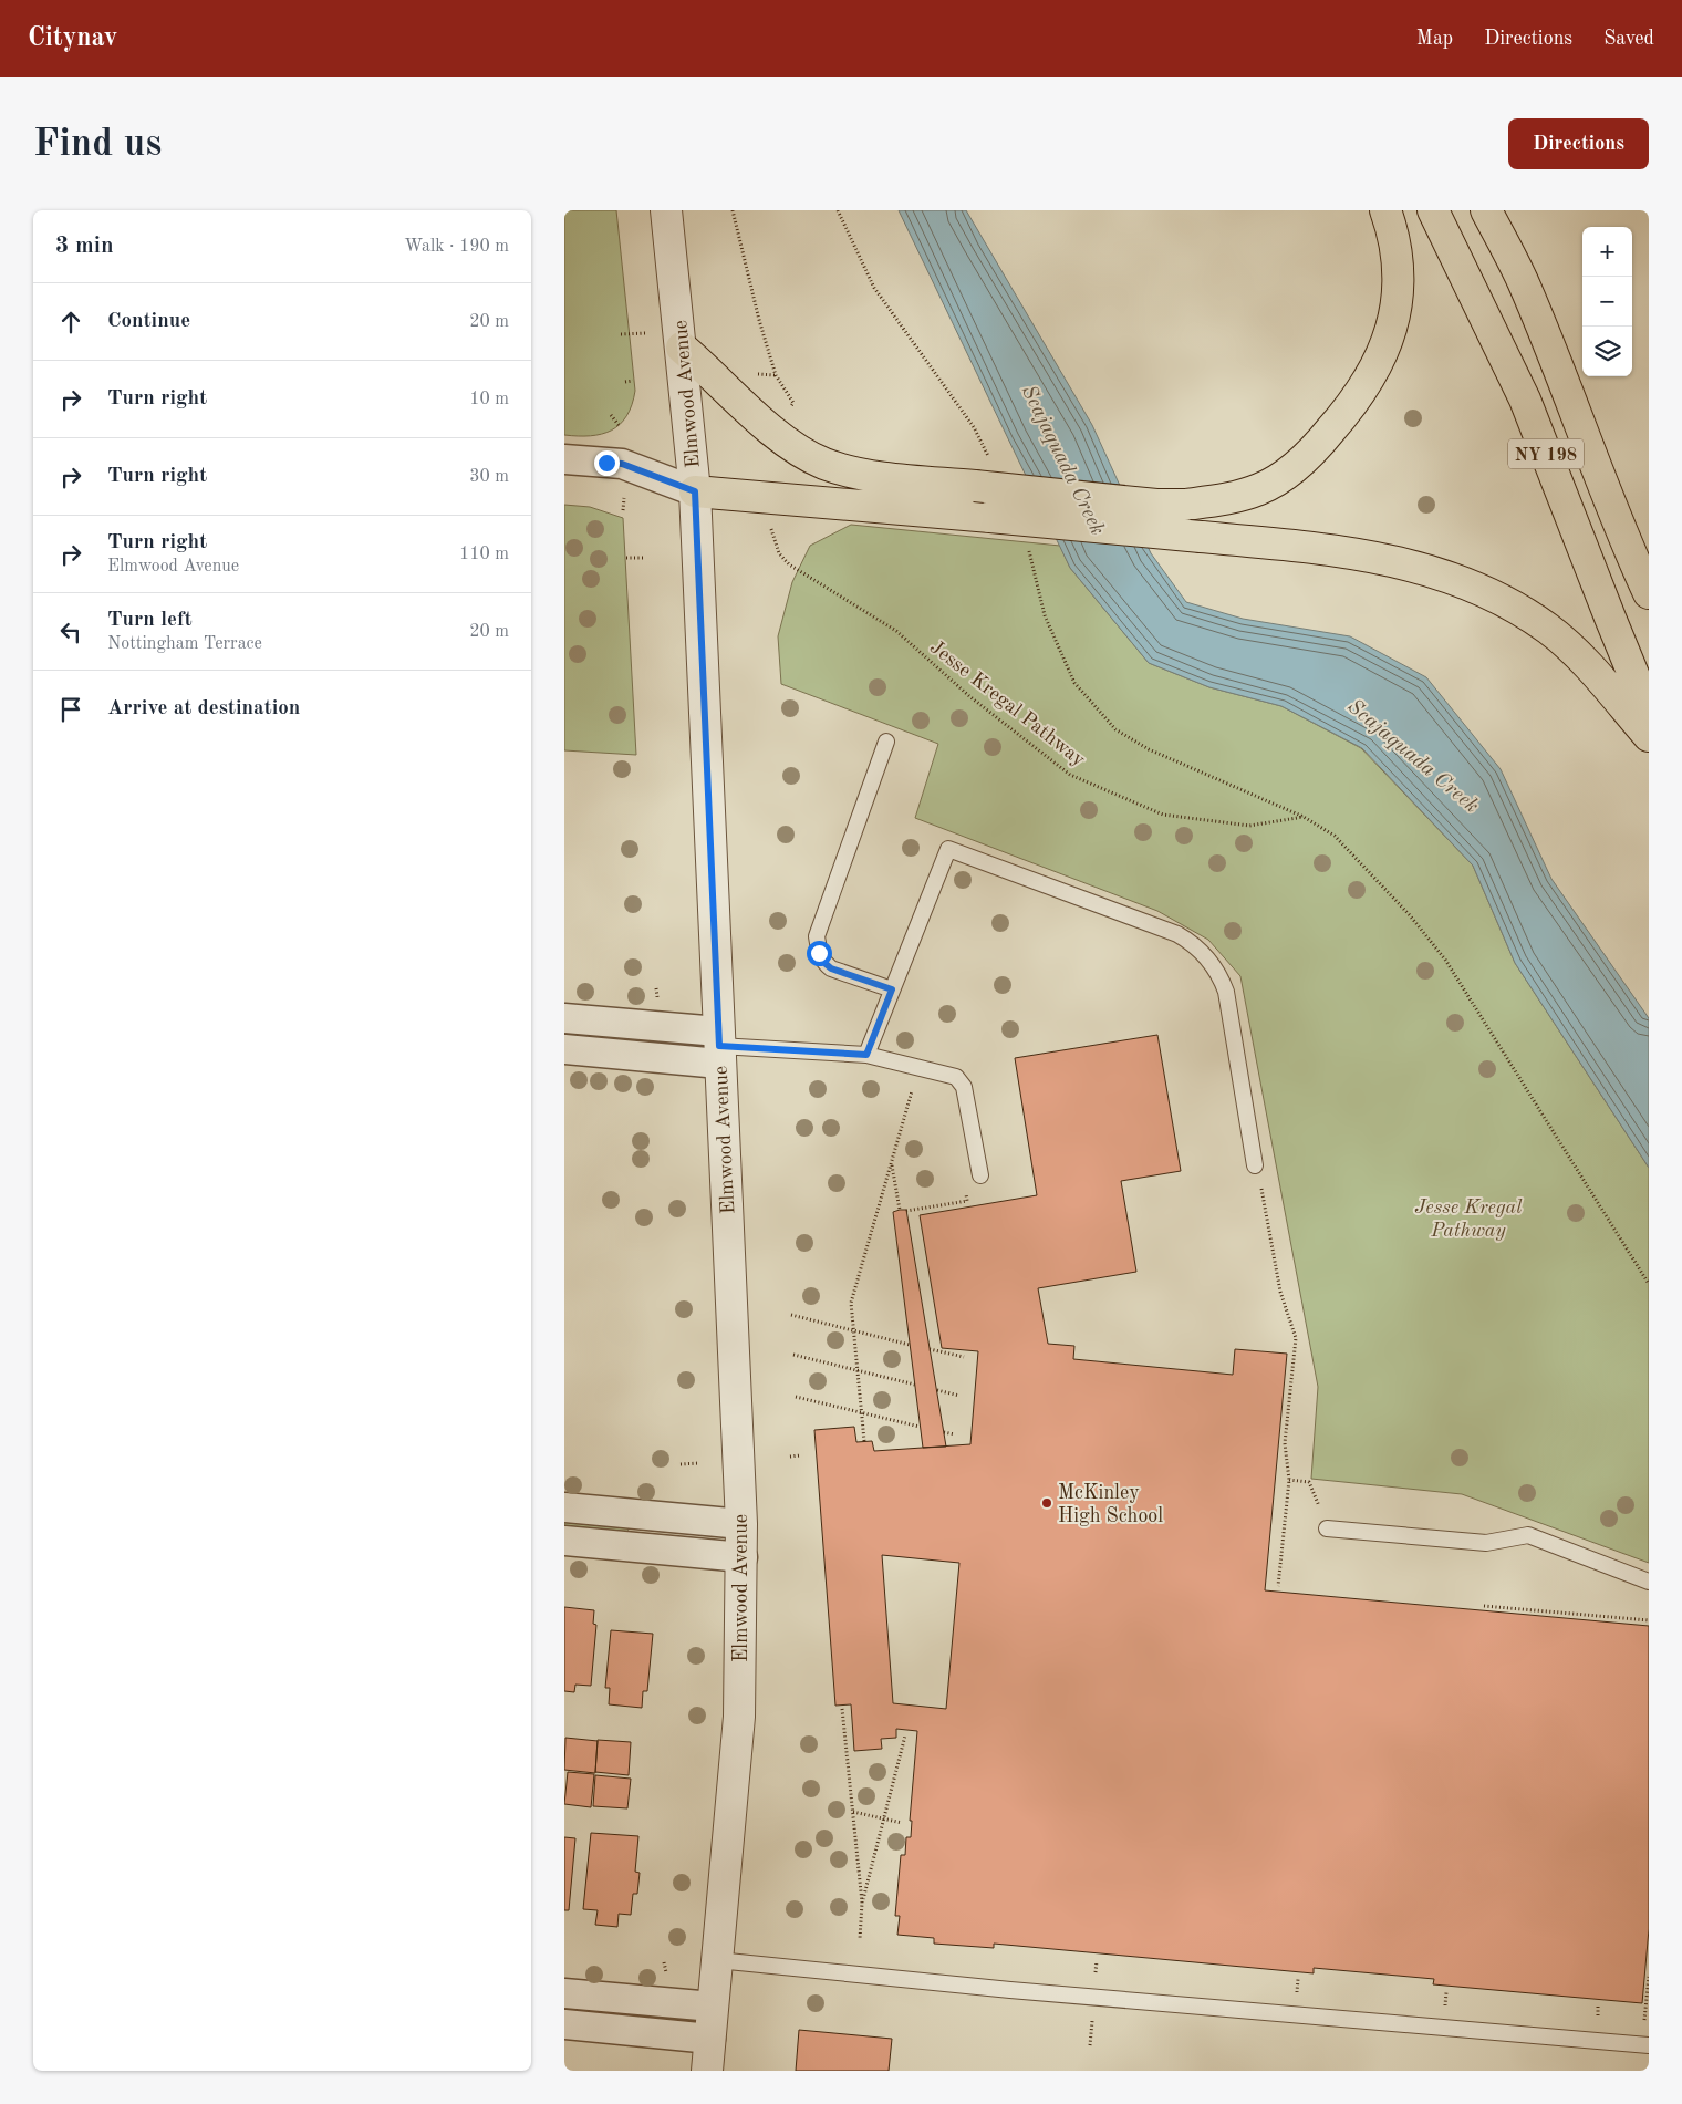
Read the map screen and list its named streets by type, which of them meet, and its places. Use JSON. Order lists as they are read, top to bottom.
{
  "streets": {
    "highway": ["NY 198"],
    "street": ["Elmwood Avenue"],
    "path": ["Jesse Kregal Pathway"]
  },
  "water": ["Scajaquada Creek"],
  "parks": ["Jesse Kregal Pathway"],
  "places": ["McKinley High School"],
  "page": {
    "header": "Citynav",
    "nav": ["Map", "Directions", "Saved"],
    "buttons": "Directions",
    "title": "Find us",
    "heading": ["3 min", "Walk · 190 m"],
    "map_buttons": ["+", "−"],
    "list": [
      ["Continue", "20 m"],
      ["Turn right", "10 m"],
      ["Turn right", "30 m"],
      ["Turn right", "Elmwood Avenue", "110 m"],
      ["Turn left", "Nottingham Terrace", "20 m"],
      "Arrive at destination"
    ]
  }
}
